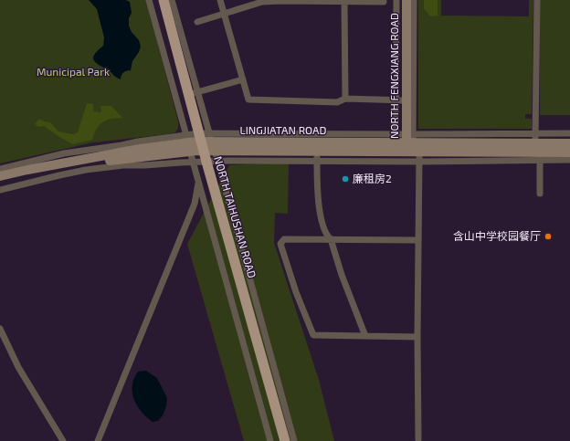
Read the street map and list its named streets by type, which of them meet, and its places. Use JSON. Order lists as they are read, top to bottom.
{
  "streets": {
    "main road": ["NORTH FENGXIANG ROAD", "LINGJIATAN ROAD", "NORTH TAIHUSHAN ROAD"]
  },
  "crossings": [
    ["NORTH FENGXIANG ROAD", "LINGJIATAN ROAD"],
    ["LINGJIATAN ROAD", "NORTH TAIHUSHAN ROAD"]
  ],
  "parks": ["Municipal Park"],
  "places": ["廉租房2", "含山中学校园餐厅"]
}
